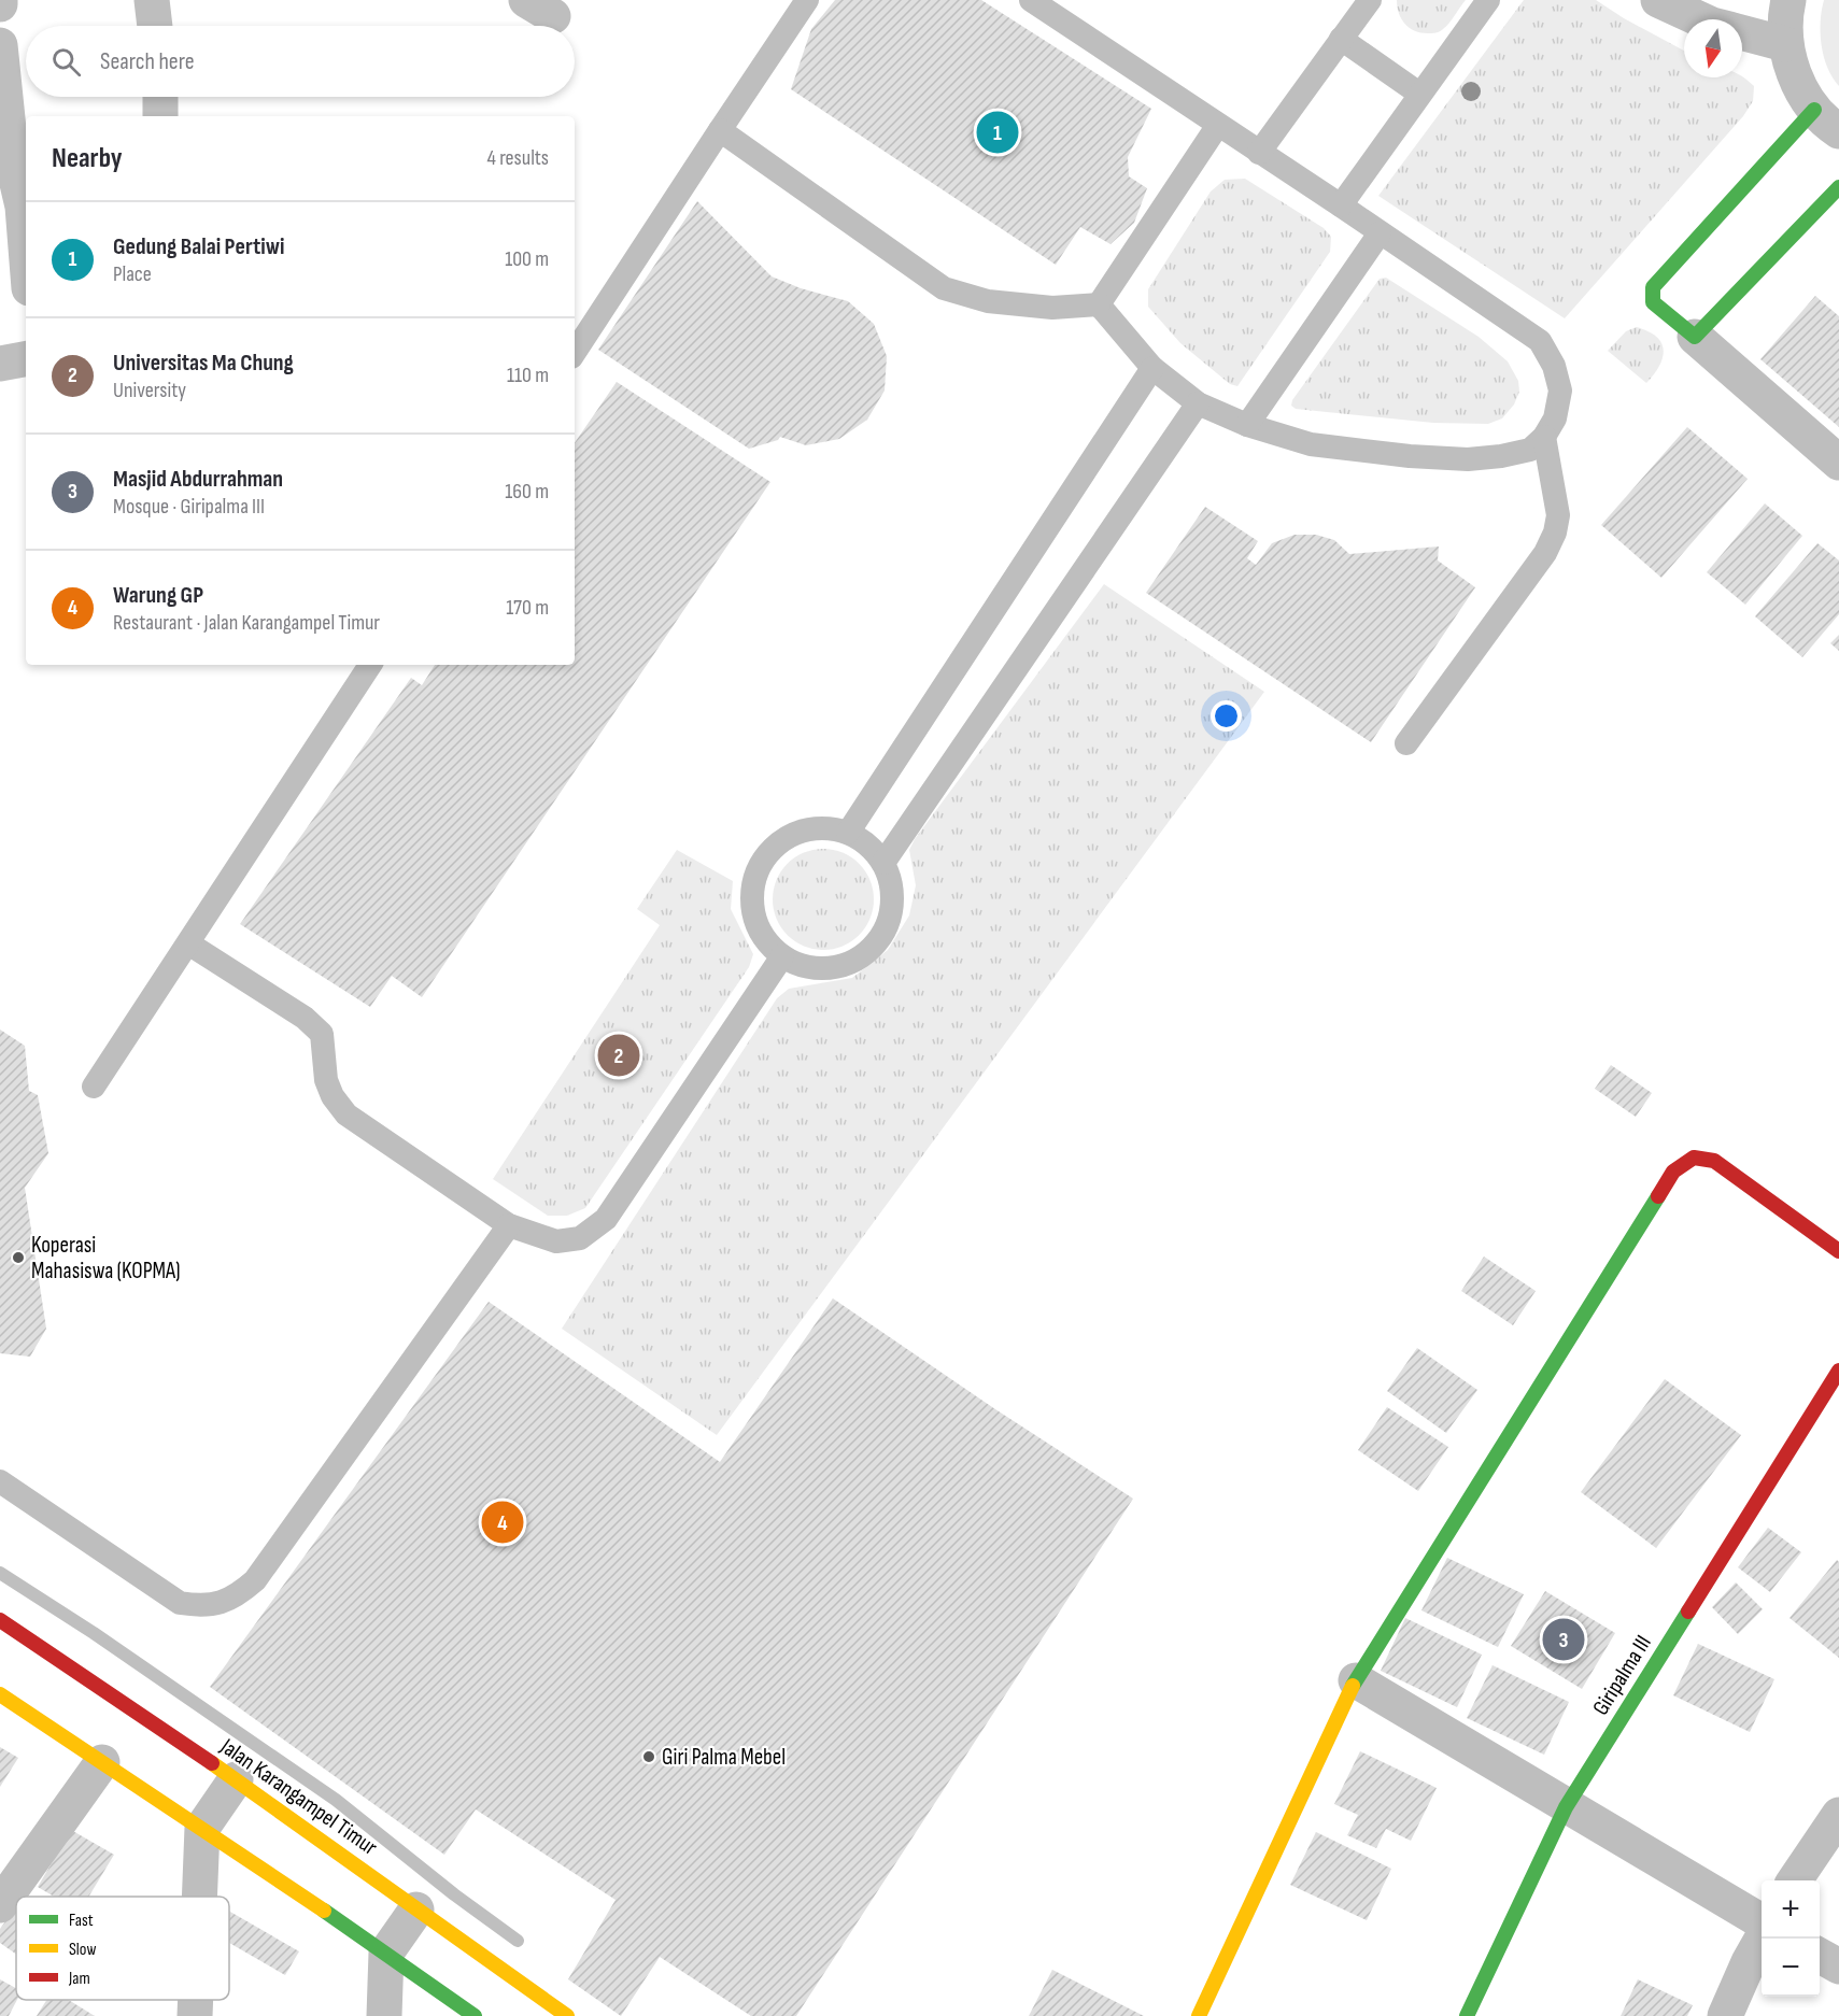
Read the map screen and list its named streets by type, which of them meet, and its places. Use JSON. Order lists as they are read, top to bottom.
{
  "streets": {
    "street": ["Giripalma III", "Jalan Karangampel Timur"]
  },
  "places": ["Koperasi Mahasiswa (KOPMA)", "Giri Palma Mebel"],
  "legend": ["Fast", "Slow", "Jam"],
  "north": "bottom",
  "page": {
    "search": "Search here",
    "pins": [
      "1",
      "2",
      "4",
      "3"
    ],
    "heading": ["Nearby", "4 results"],
    "list": [
      {
        "mark": "1",
        "name": "Gedung Balai Pertiwi",
        "note": "Place",
        "value": "100 m"
      },
      {
        "mark": "2",
        "name": "Universitas Ma Chung",
        "note": "University",
        "value": "110 m"
      },
      {
        "mark": "3",
        "name": "Masjid Abdurrahman",
        "note": "Mosque · Giripalma III",
        "value": "160 m"
      },
      {
        "mark": "4",
        "name": "Warung GP",
        "note": "Restaurant · Jalan Karangampel Timur",
        "value": "170 m"
      }
    ],
    "map_buttons": ["+", "−"]
  }
}
